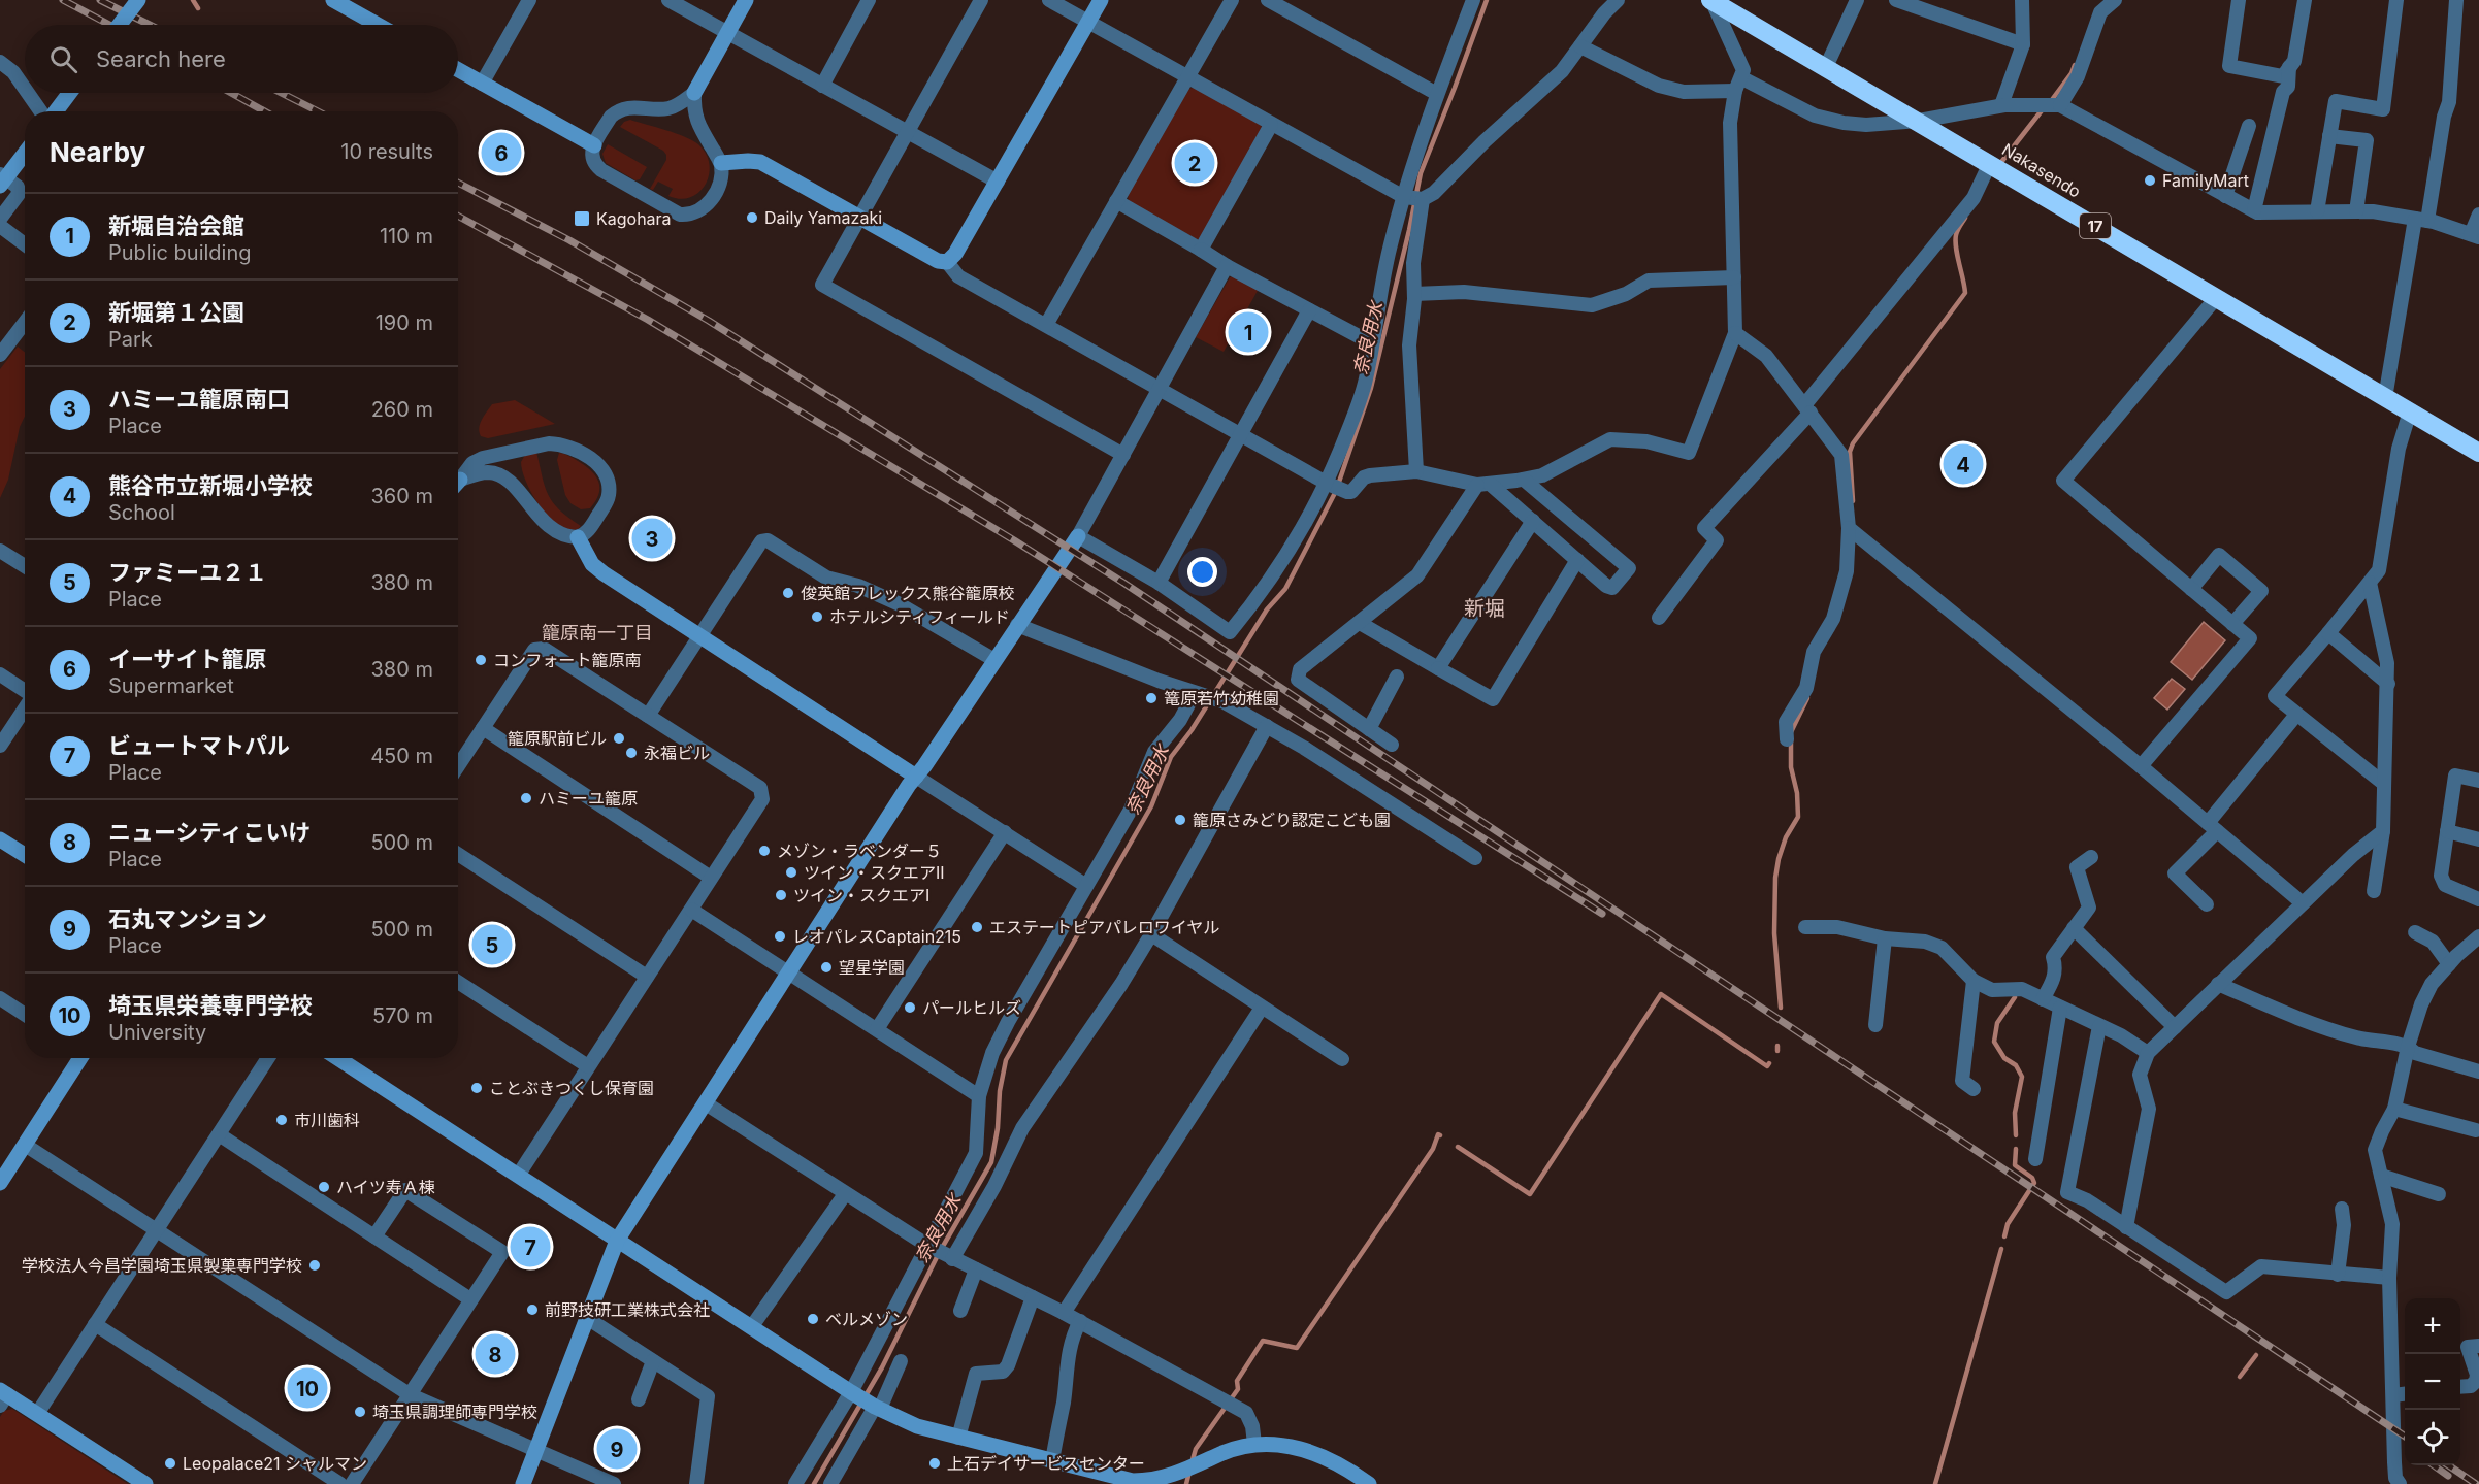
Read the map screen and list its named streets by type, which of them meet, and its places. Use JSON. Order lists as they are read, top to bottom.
{
  "streets": {
    "highway": ["Nakasendo", "17"]
  },
  "districts": ["新堀", "籠原南一丁目"],
  "water": ["奈良用水"],
  "places": {
    "other": [
      "FamilyMart",
      "Daily Yamazaki",
      "俊英館フレックス熊谷籠原校",
      "ホテルシティフィールド",
      "コンフォート籠原南",
      "篭原若竹幼稚園",
      "籠原駅前ビル",
      "永福ビル",
      "ハミーユ籠原",
      "籠原さみどり認定こども園",
      "メゾン・ラベンダー５",
      "ツイン・スクエアII",
      "ツイン・スクエアI",
      "エステートピアパレロワイヤル",
      "レオパレスCaptain215",
      "望星学園",
      "パールヒルズ",
      "ことぶきつくし保育園",
      "市川歯科",
      "ハイツ寿Ａ棟",
      "学校法人今昌学園埼玉県製菓専門学校",
      "前野技研工業株式会社",
      "ベルメゾン",
      "埼玉県調理師専門学校",
      "Leopalace21 シャルマン",
      "上石デイサービスセンター"
    ],
    "transit": ["Kagohara"]
  },
  "page": {
    "search": "Search here",
    "heading": ["Nearby", "10 results"],
    "pins": [
      "6",
      "2",
      "1",
      "4",
      "3",
      "5",
      "7",
      "8",
      "10",
      "9"
    ],
    "list": [
      {
        "mark": "1",
        "name": "新堀自治会館",
        "note": "Public building",
        "value": "110 m"
      },
      {
        "mark": "2",
        "name": "新堀第１公園",
        "note": "Park",
        "value": "190 m"
      },
      {
        "mark": "3",
        "name": "ハミーユ籠原南口",
        "note": "Place",
        "value": "260 m"
      },
      {
        "mark": "4",
        "name": "熊谷市立新堀小学校",
        "note": "School",
        "value": "360 m"
      },
      {
        "mark": "5",
        "name": "ファミーユ２１",
        "note": "Place",
        "value": "380 m"
      },
      {
        "mark": "6",
        "name": "イーサイト籠原",
        "note": "Supermarket",
        "value": "380 m"
      },
      {
        "mark": "7",
        "name": "ビュートマトパル",
        "note": "Place",
        "value": "450 m"
      },
      {
        "mark": "8",
        "name": "ニューシティこいけ",
        "note": "Place",
        "value": "500 m"
      },
      {
        "mark": "9",
        "name": "石丸マンション",
        "note": "Place",
        "value": "500 m"
      },
      {
        "mark": "10",
        "name": "埼玉県栄養専門学校",
        "note": "University",
        "value": "570 m"
      }
    ],
    "map_buttons": ["+", "−"]
  }
}
